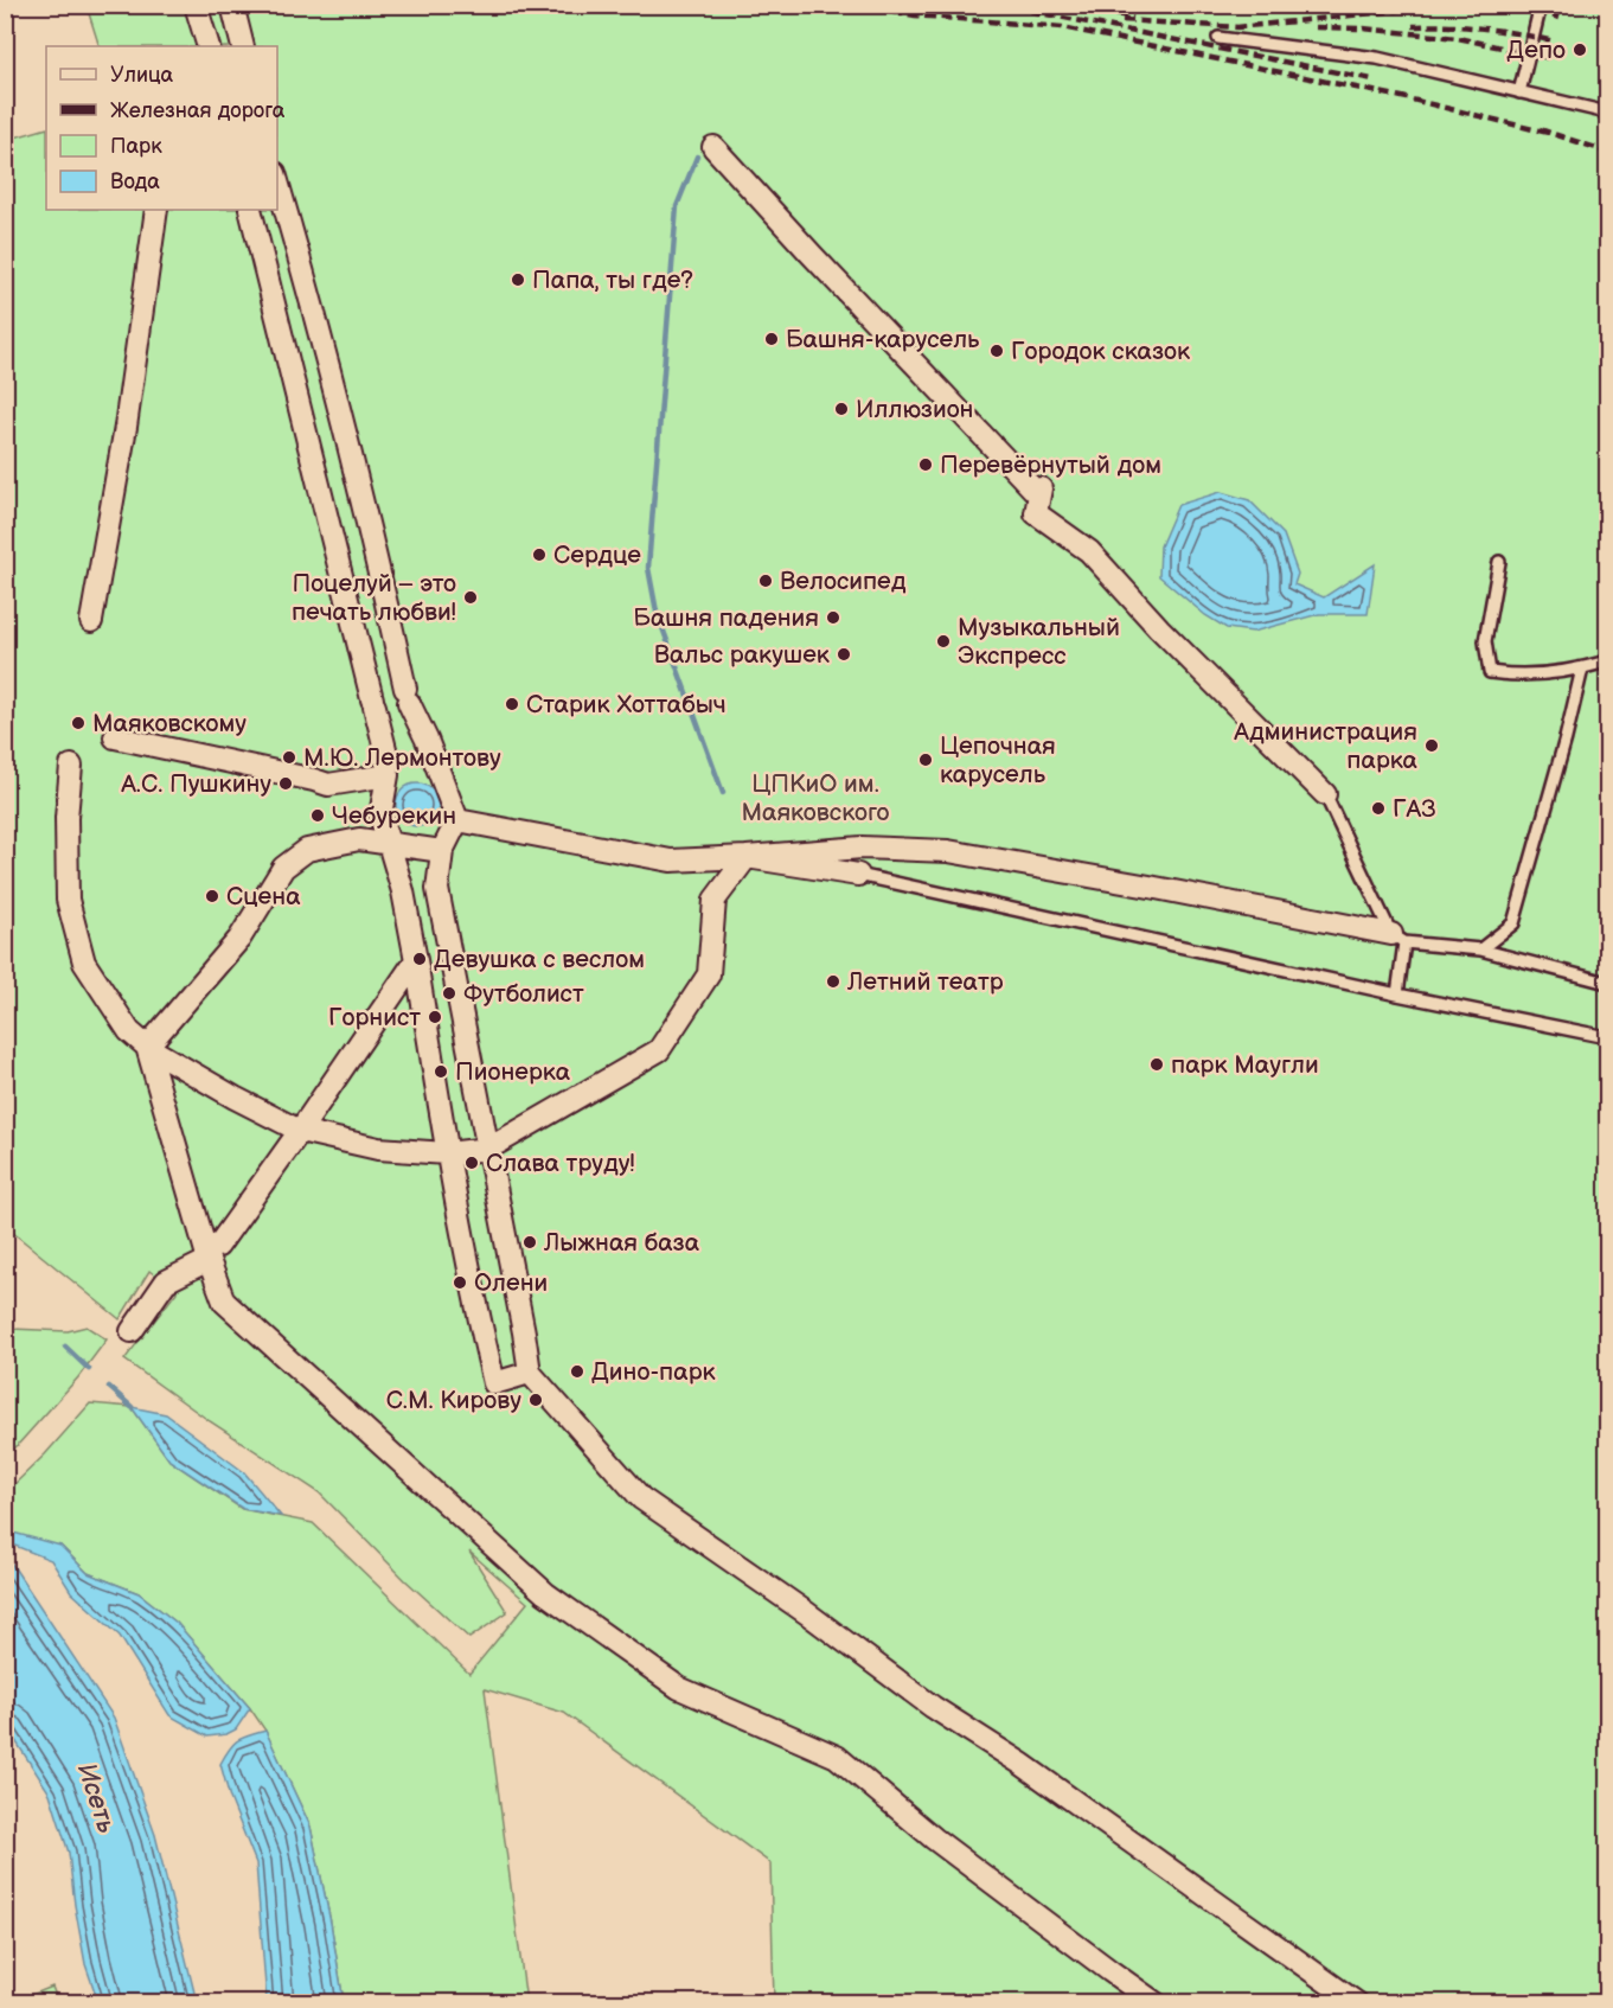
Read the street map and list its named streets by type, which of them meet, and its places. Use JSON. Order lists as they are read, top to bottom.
{
  "water": ["Исеть"],
  "parks": ["ЦПКиО им. Маяковского"],
  "places": [
    "Депо",
    "Папа, ты где?",
    "Башня-карусель",
    "Городок сказок",
    "Иллюзион",
    "Перевёрнутый дом",
    "Сердце",
    "Велосипед",
    "Поцелуй – это печать любви!",
    "Башня падения",
    "Музыкальный Экспресс",
    "Вальс ракушек",
    "Старик Хоттабыч",
    "Маяковскому",
    "Администрация парка",
    "М.Ю. Лермонтову",
    "Цепочная карусель",
    "А.С. Пушкину",
    "ГАЗ",
    "Чебурекин",
    "Сцена",
    "Девушка с веслом",
    "Летний театр",
    "Футболист",
    "Горнист",
    "парк Маугли",
    "Пионерка",
    "Слава труду!",
    "Лыжная база",
    "Олени",
    "Дино-парк",
    "С.М. Кирову"
  ],
  "legend": [
    "Улица",
    "Железная дорога",
    "Парк",
    "Вода"
  ]
}
